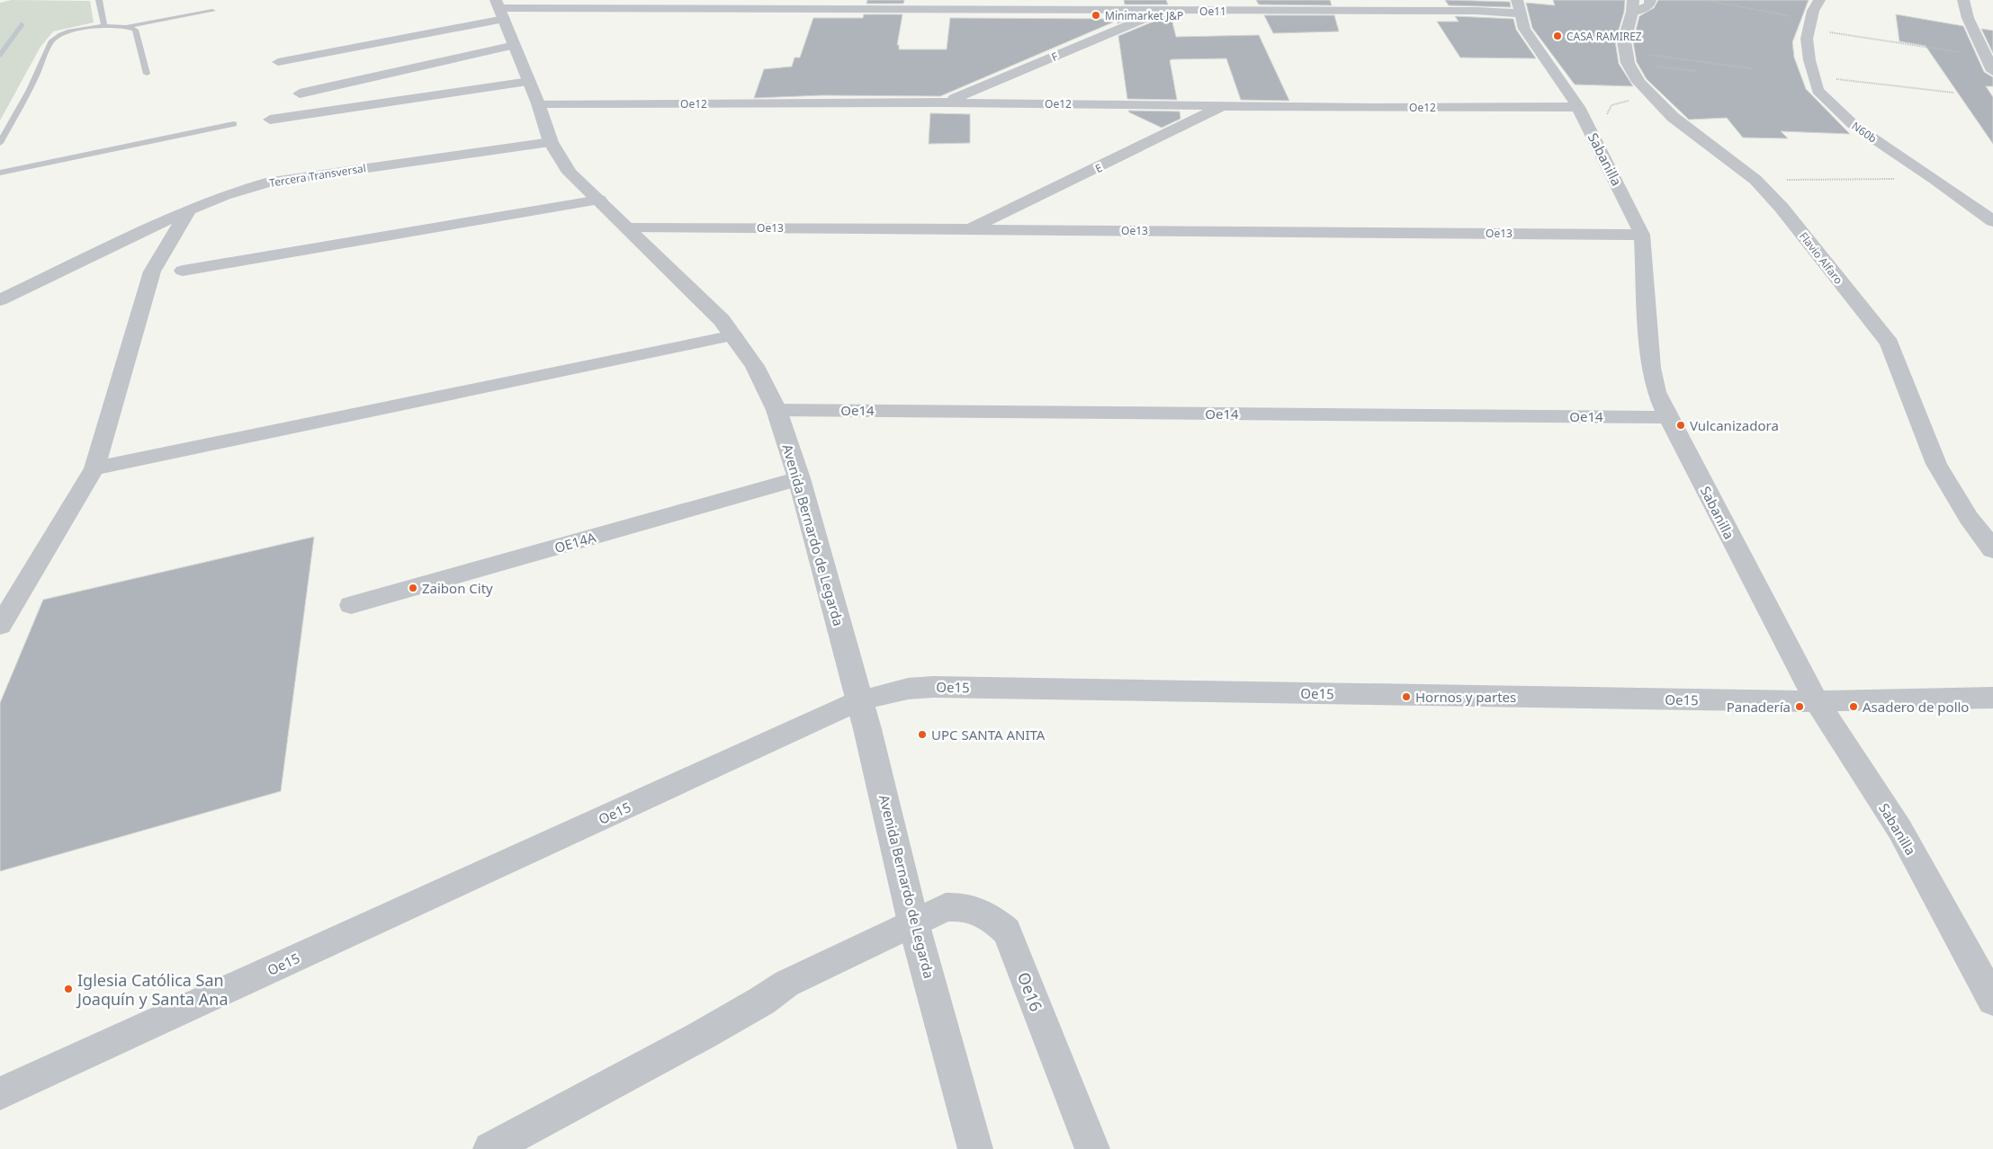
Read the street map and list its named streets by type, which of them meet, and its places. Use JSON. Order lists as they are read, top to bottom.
{
  "streets": {
    "street": [
      "Oe11",
      "F",
      "Oe12",
      "N60b",
      "Sabanilla",
      "E",
      "Tercera Transversal",
      "Oe13",
      "Flavio Alfaro",
      "Oe14",
      "Avenida Bernardo de Legarda",
      "OE14A",
      "Oe15",
      "Oe16"
    ]
  },
  "crossings": [
    ["Oe11", "F"],
    ["Oe11", "Sabanilla"],
    ["Oe11", "Avenida Bernardo de Legarda"],
    ["F", "Oe12"],
    ["Oe12", "Sabanilla"],
    ["Oe12", "E"],
    ["Oe12", "Avenida Bernardo de Legarda"],
    ["Sabanilla", "Oe13"],
    ["Sabanilla", "Oe14"],
    ["Sabanilla", "Oe15"],
    ["E", "Oe13"],
    ["Tercera Transversal", "Avenida Bernardo de Legarda"],
    ["Oe13", "Avenida Bernardo de Legarda"],
    ["Oe14", "Avenida Bernardo de Legarda"],
    ["Avenida Bernardo de Legarda", "OE14A"],
    ["Avenida Bernardo de Legarda", "Oe15"],
    ["Avenida Bernardo de Legarda", "Oe16"]
  ],
  "places": [
    "Minimarket J&P",
    "CASA RAMIREZ",
    "Vulcanizadora",
    "Zaibon City",
    "Hornos y partes",
    "Panadería",
    "Asadero de pollo",
    "UPC SANTA ANITA",
    "Iglesia Católica San Joaquín y Santa Ana"
  ]
}
